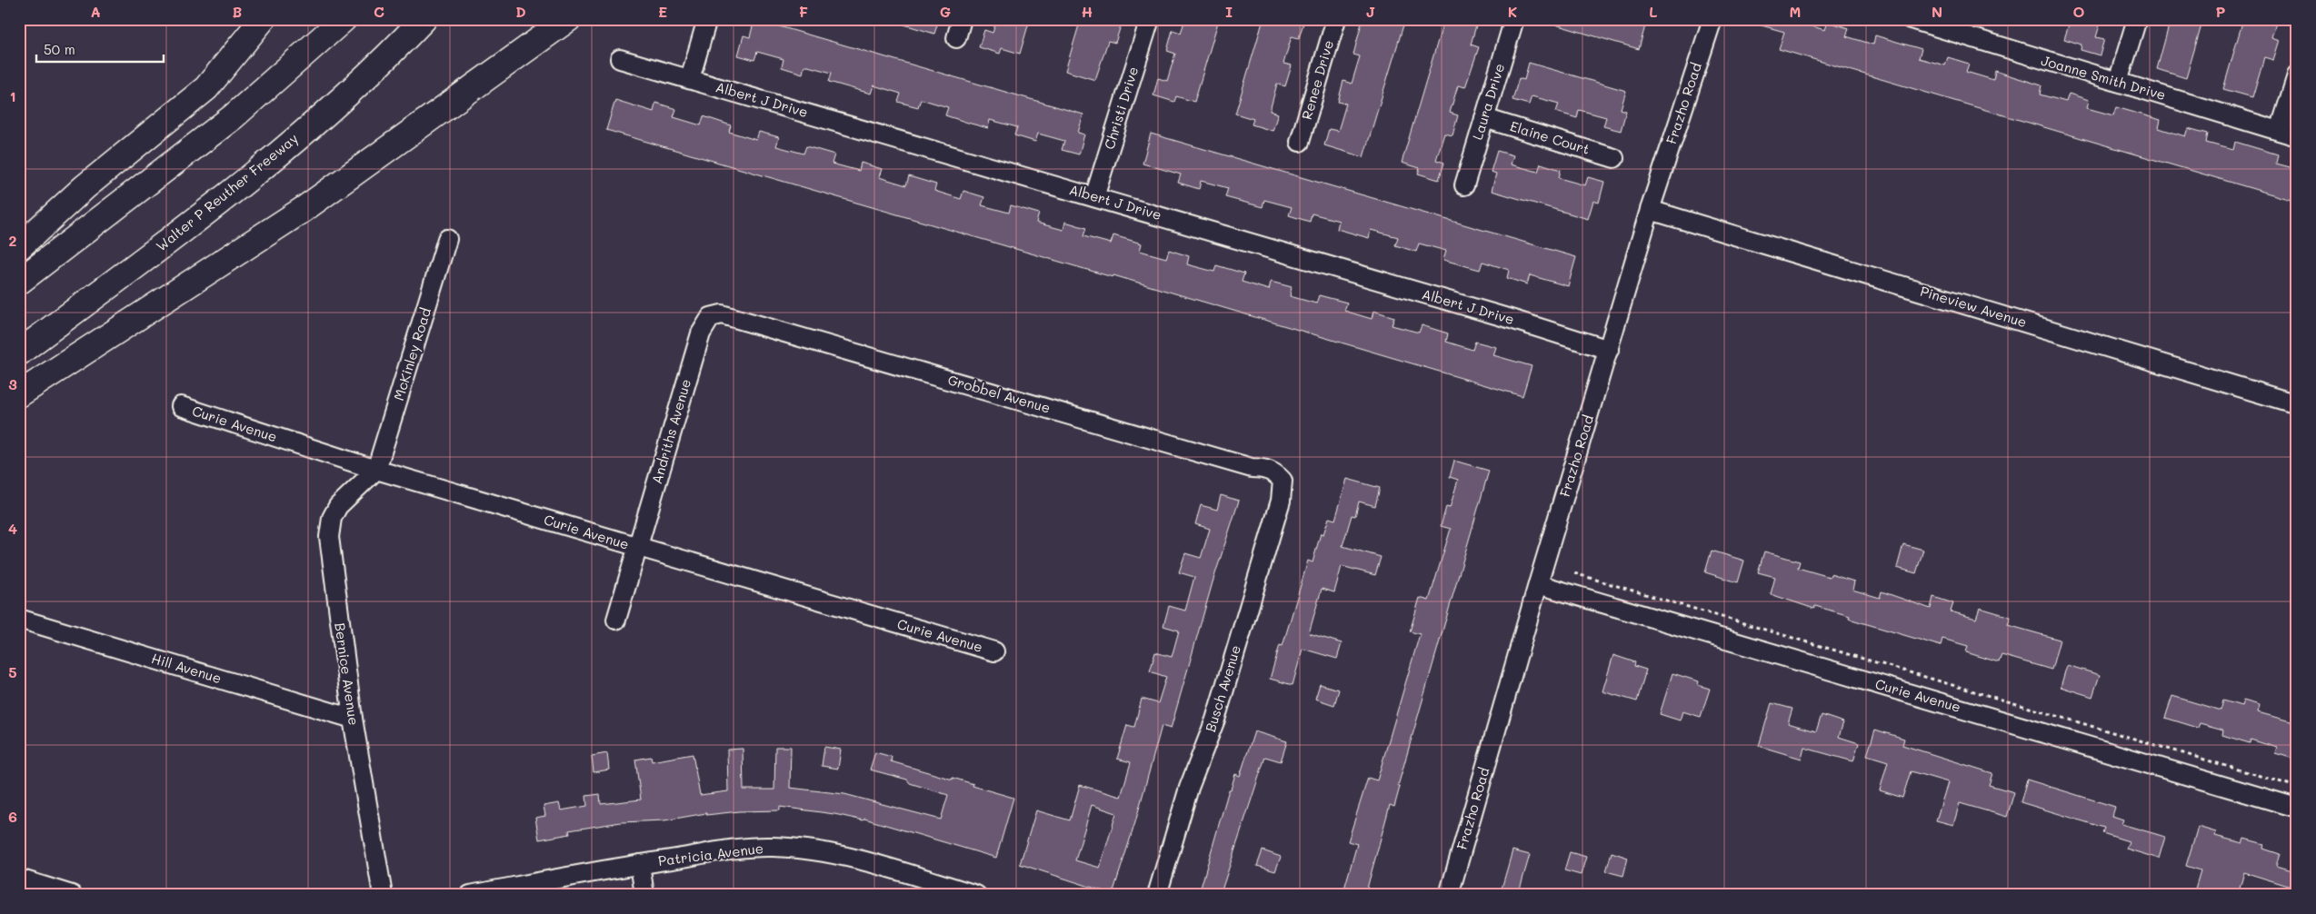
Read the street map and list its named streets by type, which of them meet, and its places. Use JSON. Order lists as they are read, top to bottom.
{
  "streets": {
    "highway": ["Walter P Reuther Freeway"],
    "street": [
      "Joanne Smith Drive",
      "Renee Drive",
      "Albert J Drive",
      "Laura Drive",
      "Frazho Road",
      "Christi Drive",
      "Elaine Court",
      "Pineview Avenue",
      "McKinley Road",
      "Grobbel Avenue",
      "Curie Avenue",
      "Andriths Avenue",
      "Hill Avenue",
      "Bernice Avenue",
      "Busch Avenue",
      "Patricia Avenue"
    ]
  },
  "crossings": [
    ["Albert J Drive", "Frazho Road"],
    ["Albert J Drive", "Christi Drive"],
    ["Laura Drive", "Elaine Court"],
    ["Frazho Road", "Pineview Avenue"],
    ["Frazho Road", "Curie Avenue"],
    ["McKinley Road", "Curie Avenue"],
    ["McKinley Road", "Bernice Avenue"],
    ["Grobbel Avenue", "Andriths Avenue"],
    ["Grobbel Avenue", "Busch Avenue"],
    ["Curie Avenue", "Andriths Avenue"],
    ["Curie Avenue", "Bernice Avenue"],
    ["Hill Avenue", "Bernice Avenue"]
  ],
  "scale_bar": "50 m",
  "grid": {
    "columns": [
      "A",
      "B",
      "C",
      "D",
      "E",
      "F",
      "G",
      "H",
      "I",
      "J",
      "K",
      "L",
      "M",
      "N",
      "O",
      "P"
    ],
    "rows": [
      "1",
      "2",
      "3",
      "4",
      "5",
      "6"
    ]
  }
}
